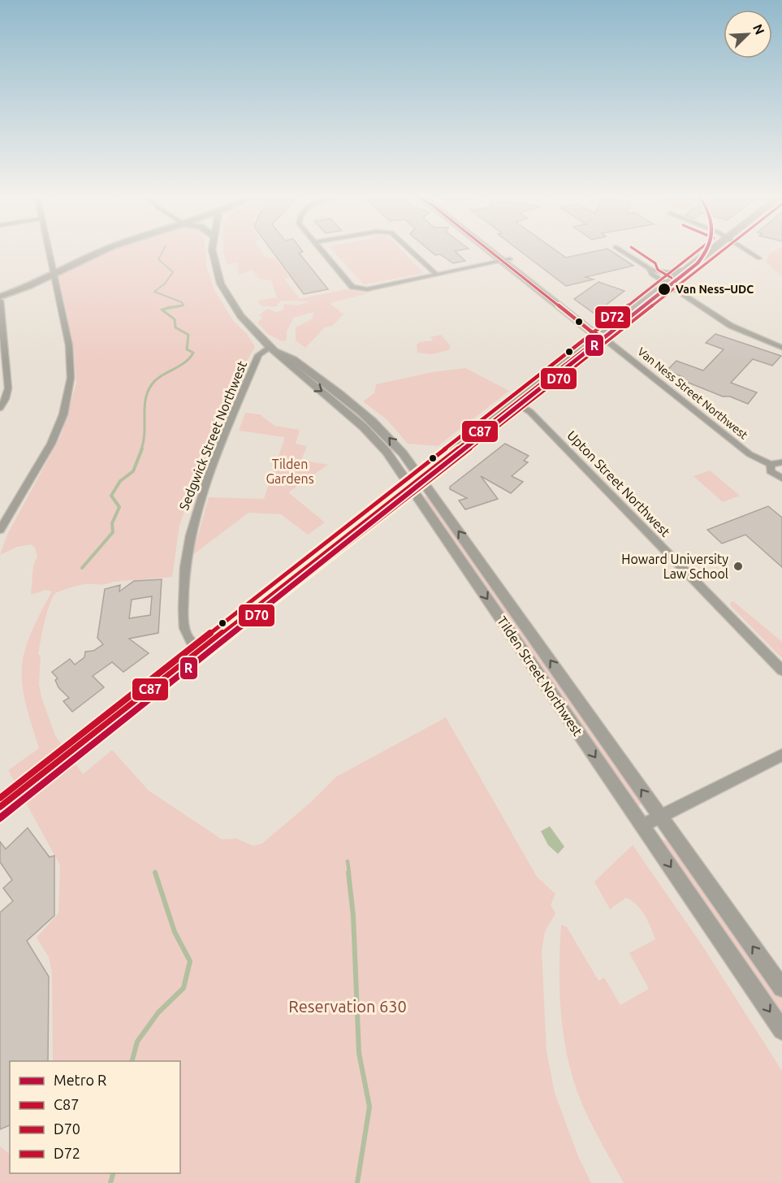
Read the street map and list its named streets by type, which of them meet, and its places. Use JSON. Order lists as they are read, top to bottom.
{
  "streets": {
    "main road": ["Van Ness Street Northwest"],
    "street": ["Sedgwick Street Northwest", "Upton Street Northwest", "Tilden Street Northwest"]
  },
  "crossings": [
    ["Sedgwick Street Northwest", "Tilden Street Northwest"]
  ],
  "parks": ["Tilden Gardens", "Reservation 630"],
  "places": ["Van Ness–UDC", "Howard University Law School"],
  "lines": [
    "metro line R",
    "transit line C87",
    "transit line D70",
    "transit line D72"
  ],
  "legend": [
    "Metro R",
    "C87",
    "D70",
    "D72"
  ],
  "north": "top right"
}
